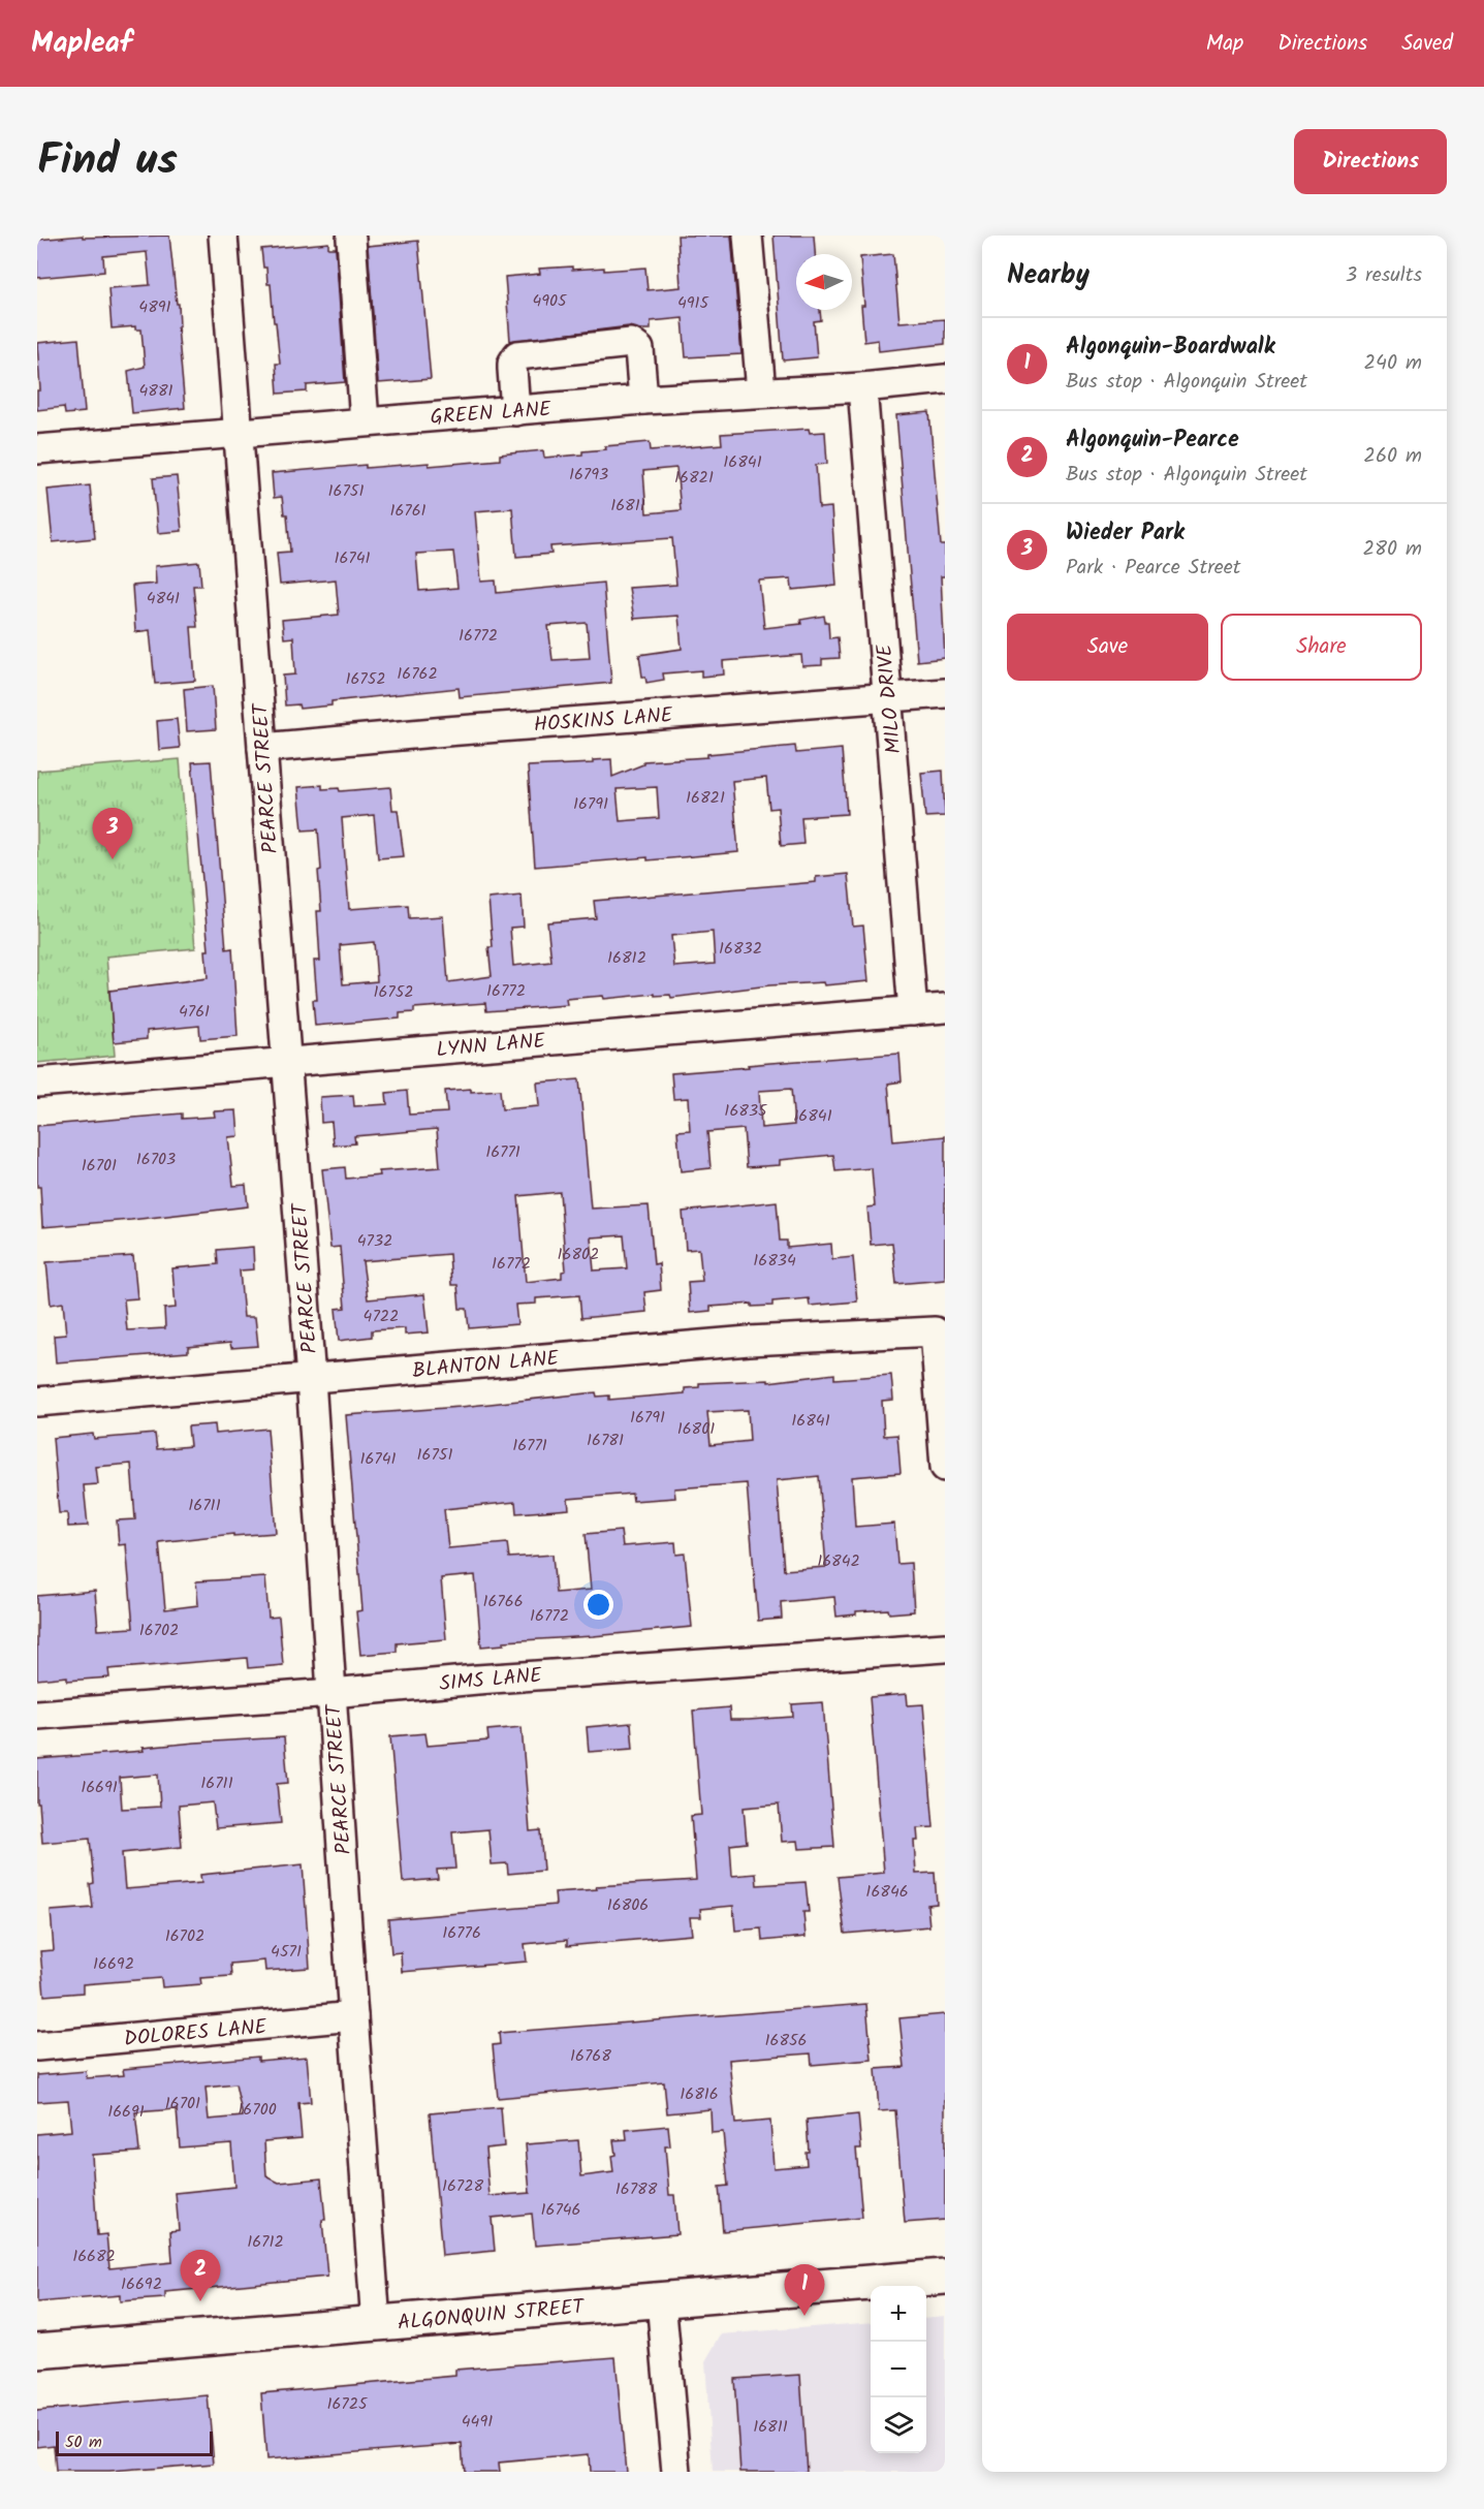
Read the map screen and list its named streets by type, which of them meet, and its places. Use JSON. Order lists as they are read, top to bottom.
{
  "streets": {
    "main road": ["ALGONQUIN STREET"],
    "street": [
      "GREEN LANE",
      "MILO DRIVE",
      "HOSKINS LANE",
      "PEARCE STREET",
      "LYNN LANE",
      "BLANTON LANE",
      "SIMS LANE",
      "DOLORES LANE"
    ]
  },
  "crossings": [
    ["GREEN LANE", "MILO DRIVE"],
    ["GREEN LANE", "PEARCE STREET"],
    ["MILO DRIVE", "HOSKINS LANE"],
    ["MILO DRIVE", "LYNN LANE"],
    ["HOSKINS LANE", "PEARCE STREET"],
    ["PEARCE STREET", "LYNN LANE"],
    ["PEARCE STREET", "BLANTON LANE"],
    ["PEARCE STREET", "SIMS LANE"],
    ["PEARCE STREET", "DOLORES LANE"],
    ["PEARCE STREET", "ALGONQUIN STREET"]
  ],
  "house_numbers": [
    "4905",
    "4915",
    "4891",
    "4881",
    "16841",
    "16793",
    "16821",
    "16751",
    "16811",
    "16761",
    "16741",
    "4841",
    "16772",
    "16762",
    "16752",
    "16821",
    "16791",
    "16832",
    "16812",
    "16772",
    "16752",
    "4761",
    "16835",
    "16841",
    "16771",
    "16703",
    "16701",
    "4732",
    "16802",
    "16834",
    "16772",
    "4722",
    "16791",
    "16841",
    "16801",
    "16781",
    "16771",
    "16751",
    "16741",
    "16711",
    "16842",
    "16766",
    "16772",
    "16702",
    "16711",
    "16691",
    "16846",
    "16806",
    "16776",
    "16702",
    "4571",
    "16692",
    "16856",
    "16768",
    "16816",
    "16701",
    "16700",
    "16691",
    "16728",
    "16788",
    "16746",
    "16712",
    "16682",
    "16692",
    "16725",
    "4491",
    "16811"
  ],
  "scale_bar": "50 m",
  "north": "left",
  "page": {
    "header": "Mapleaf",
    "nav": ["Map", "Directions", "Saved"],
    "title": "Find us",
    "buttons": [
      "Directions",
      ["Save", "Share"]
    ],
    "heading": ["Nearby", "3 results"],
    "list": [
      {
        "mark": "1",
        "name": "Algonquin-Boardwalk",
        "note": "Bus stop · Algonquin Street",
        "value": "240 m"
      },
      {
        "mark": "2",
        "name": "Algonquin-Pearce",
        "note": "Bus stop · Algonquin Street",
        "value": "260 m"
      },
      {
        "mark": "3",
        "name": "Wieder Park",
        "note": "Park · Pearce Street",
        "value": "280 m"
      }
    ],
    "pins": ["3", "2", "1"],
    "map_buttons": ["+", "−"],
    "scale": "50 m"
  }
}
